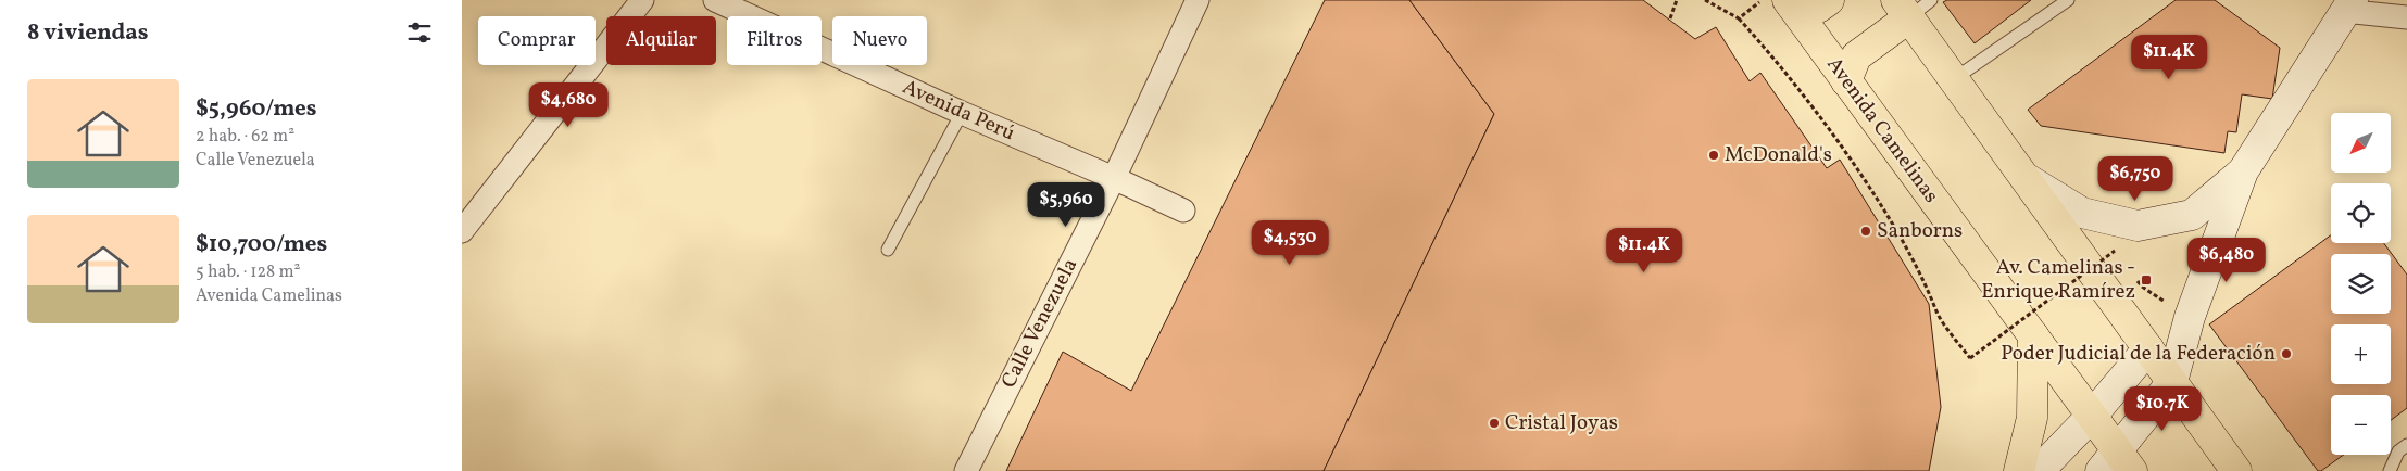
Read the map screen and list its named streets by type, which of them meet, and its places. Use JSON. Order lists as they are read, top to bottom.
{
  "streets": {
    "highway": ["Avenida Camelinas"],
    "street": ["Avenida Perú", "Calle Venezuela"]
  },
  "crossings": [
    ["Avenida Perú", "Calle Venezuela"]
  ],
  "places": {
    "other": [
      "McDonald's",
      "Sanborns",
      "Poder Judicial de la Federación",
      "Cristal Joyas"
    ],
    "transit": ["Av. Camelinas - Enrique Ramírez"]
  },
  "north": "bottom left",
  "page": {
    "heading": "8 viviendas",
    "chip": [
      "Comprar",
      "Alquilar",
      "Filtros",
      "Nuevo"
    ],
    "price": [
      "$11.4K",
      "$4,680",
      "$6,750",
      "$5,960",
      "$4,530",
      "$11.4K",
      "$6,480",
      "$10.7K"
    ],
    "list": [
      {
        "name": "$5,960/mes",
        "note": "2 hab. · 62 m² · Calle Venezuela"
      },
      {
        "name": "$10,700/mes",
        "note": "5 hab. · 128 m² · Avenida Camelinas"
      }
    ],
    "map_buttons": ["+", "−"]
  }
}
